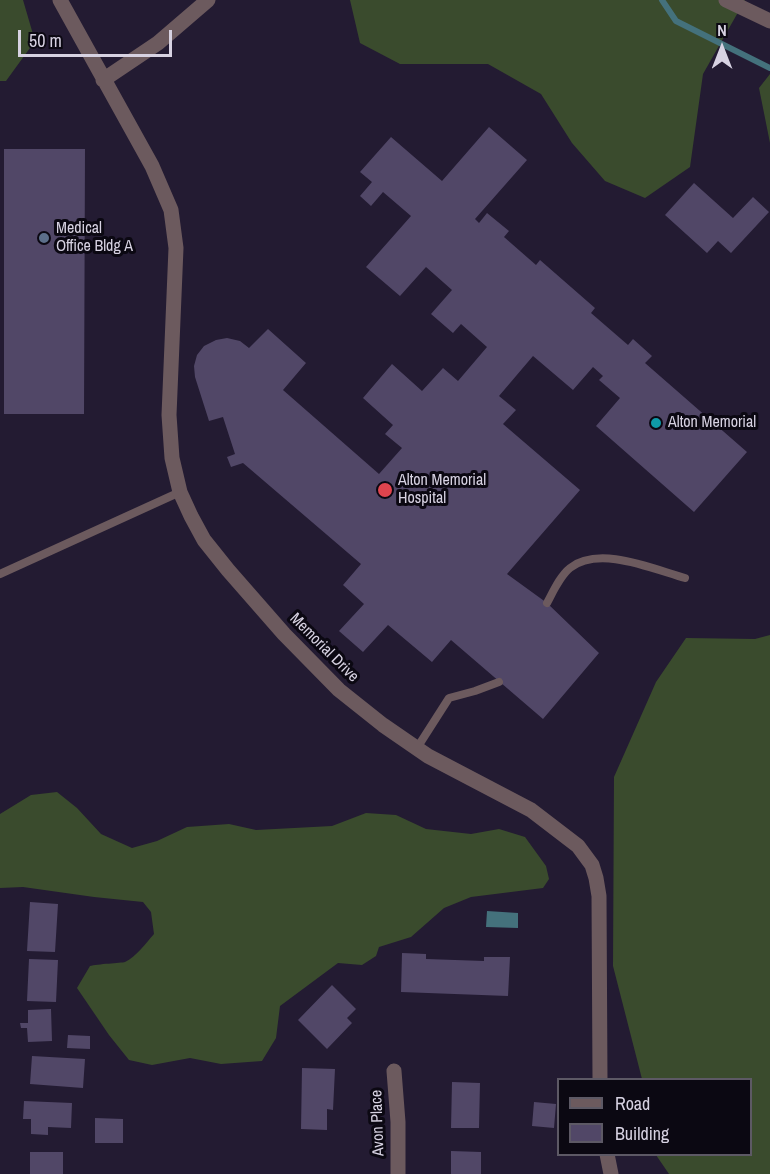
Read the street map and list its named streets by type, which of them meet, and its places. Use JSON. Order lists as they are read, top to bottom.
{
  "streets": {
    "street": ["Memorial Drive", "Avon Place"]
  },
  "places": ["Medical Office Bldg A", "Alton Memorial", "Alton Memorial Hospital"],
  "legend": ["Road", "Building"],
  "scale_bar": "50 m",
  "north": "top"
}
